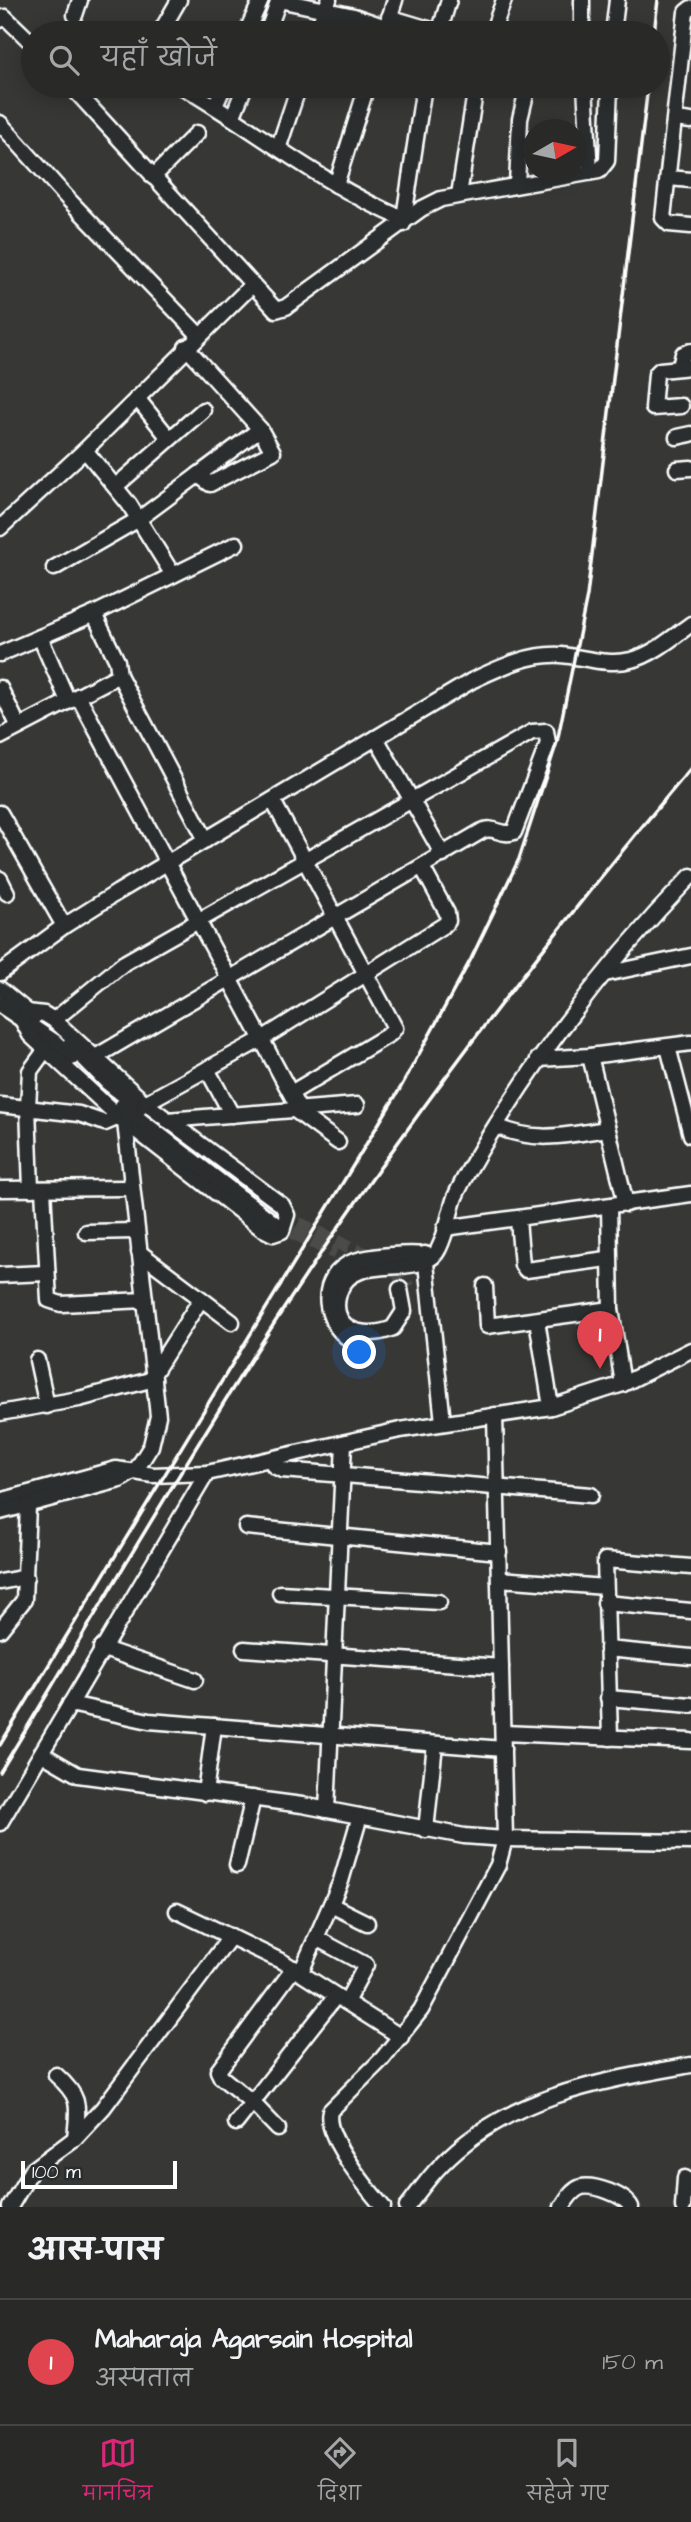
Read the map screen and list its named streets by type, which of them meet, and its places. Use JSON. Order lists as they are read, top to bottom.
{
  "scale_bar": "100 m",
  "north": "right",
  "page": {
    "search": "यहाँ खोजें",
    "pins": "1",
    "scale": "100 m",
    "heading": "आस-पास",
    "list": [
      {
        "mark": "1",
        "name": "Maharaja Agarsain Hospital",
        "note": "अस्पताल",
        "value": "150 m"
      }
    ],
    "nav": ["मानचित्र", "दिशा", "सहेजे गए"]
  }
}
